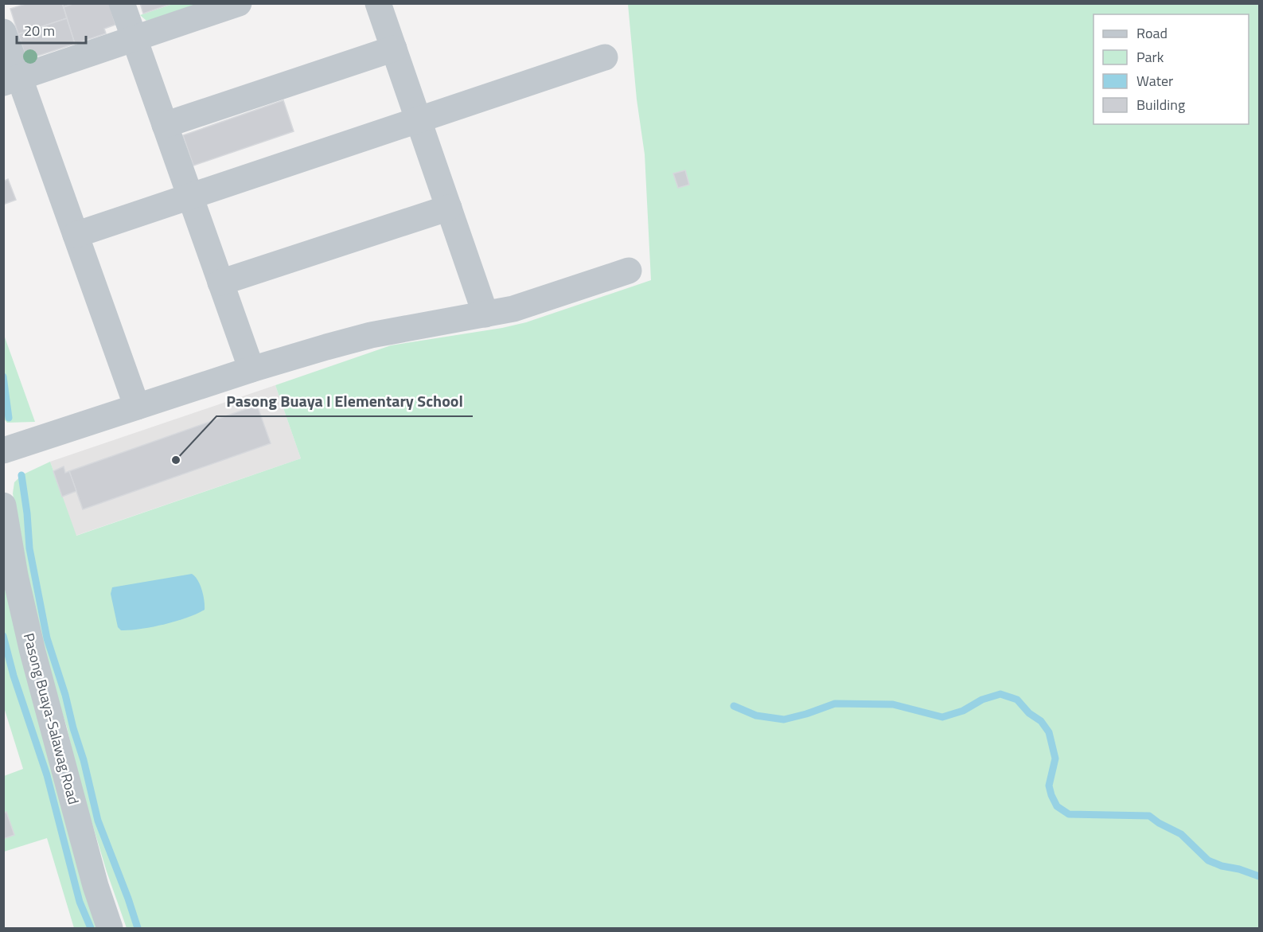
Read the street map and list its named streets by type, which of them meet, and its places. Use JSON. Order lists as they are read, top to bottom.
{
  "streets": {
    "street": ["Pasong Buaya-Salawag Road"]
  },
  "places": ["Pasong Buaya I Elementary School"],
  "legend": [
    "Road",
    "Park",
    "Water",
    "Building"
  ],
  "scale_bar": "20 m"
}
